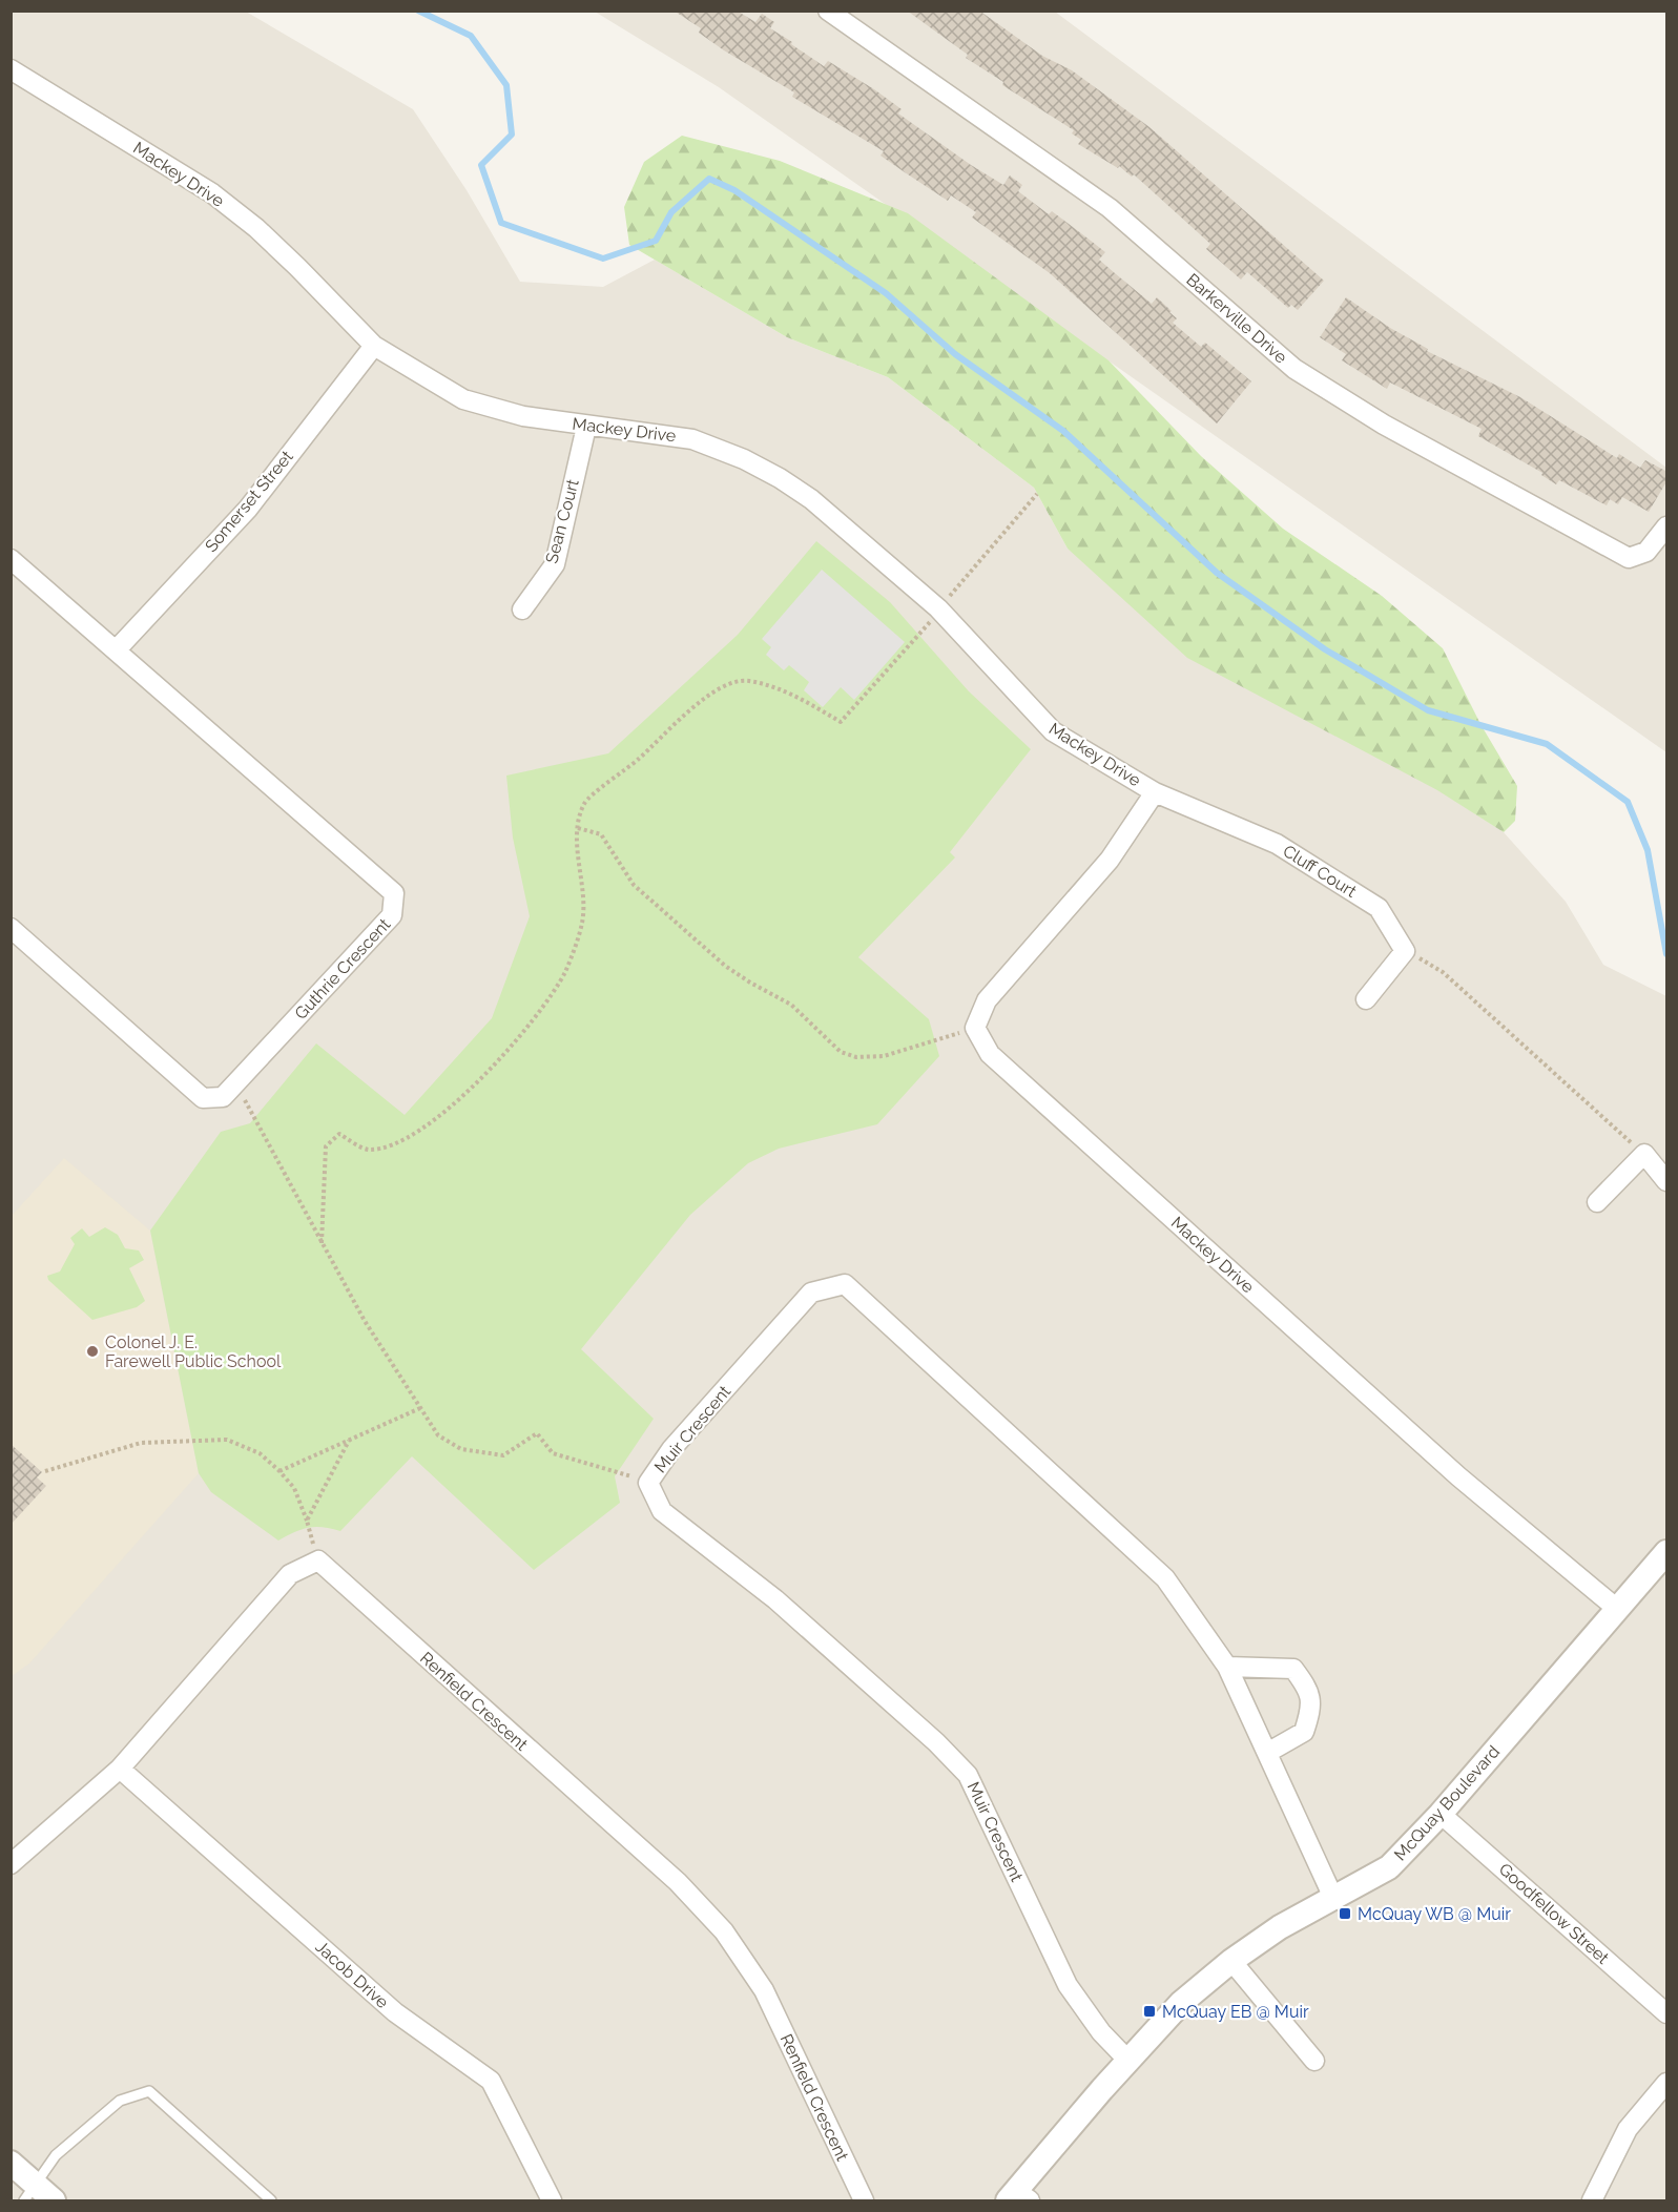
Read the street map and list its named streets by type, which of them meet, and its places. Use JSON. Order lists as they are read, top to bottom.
{
  "streets": {
    "street": [
      "Mackey Drive",
      "Barkerville Drive",
      "Somerset Street",
      "Sean Court",
      "Cluff Court",
      "Guthrie Crescent",
      "Muir Crescent",
      "Renfield Crescent",
      "McQuay Boulevard",
      "Goodfellow Street",
      "Jacob Drive"
    ]
  },
  "crossings": [
    ["Mackey Drive", "Somerset Street"],
    ["Mackey Drive", "Sean Court"],
    ["Mackey Drive", "Cluff Court"],
    ["Mackey Drive", "McQuay Boulevard"],
    ["Somerset Street", "Guthrie Crescent"],
    ["Muir Crescent", "McQuay Boulevard"],
    ["McQuay Boulevard", "Goodfellow Street"]
  ],
  "places": {
    "other": ["Colonel J. E. Farewell Public School"],
    "transit": ["McQuay WB @ Muir", "McQuay EB @ Muir"]
  }
}
